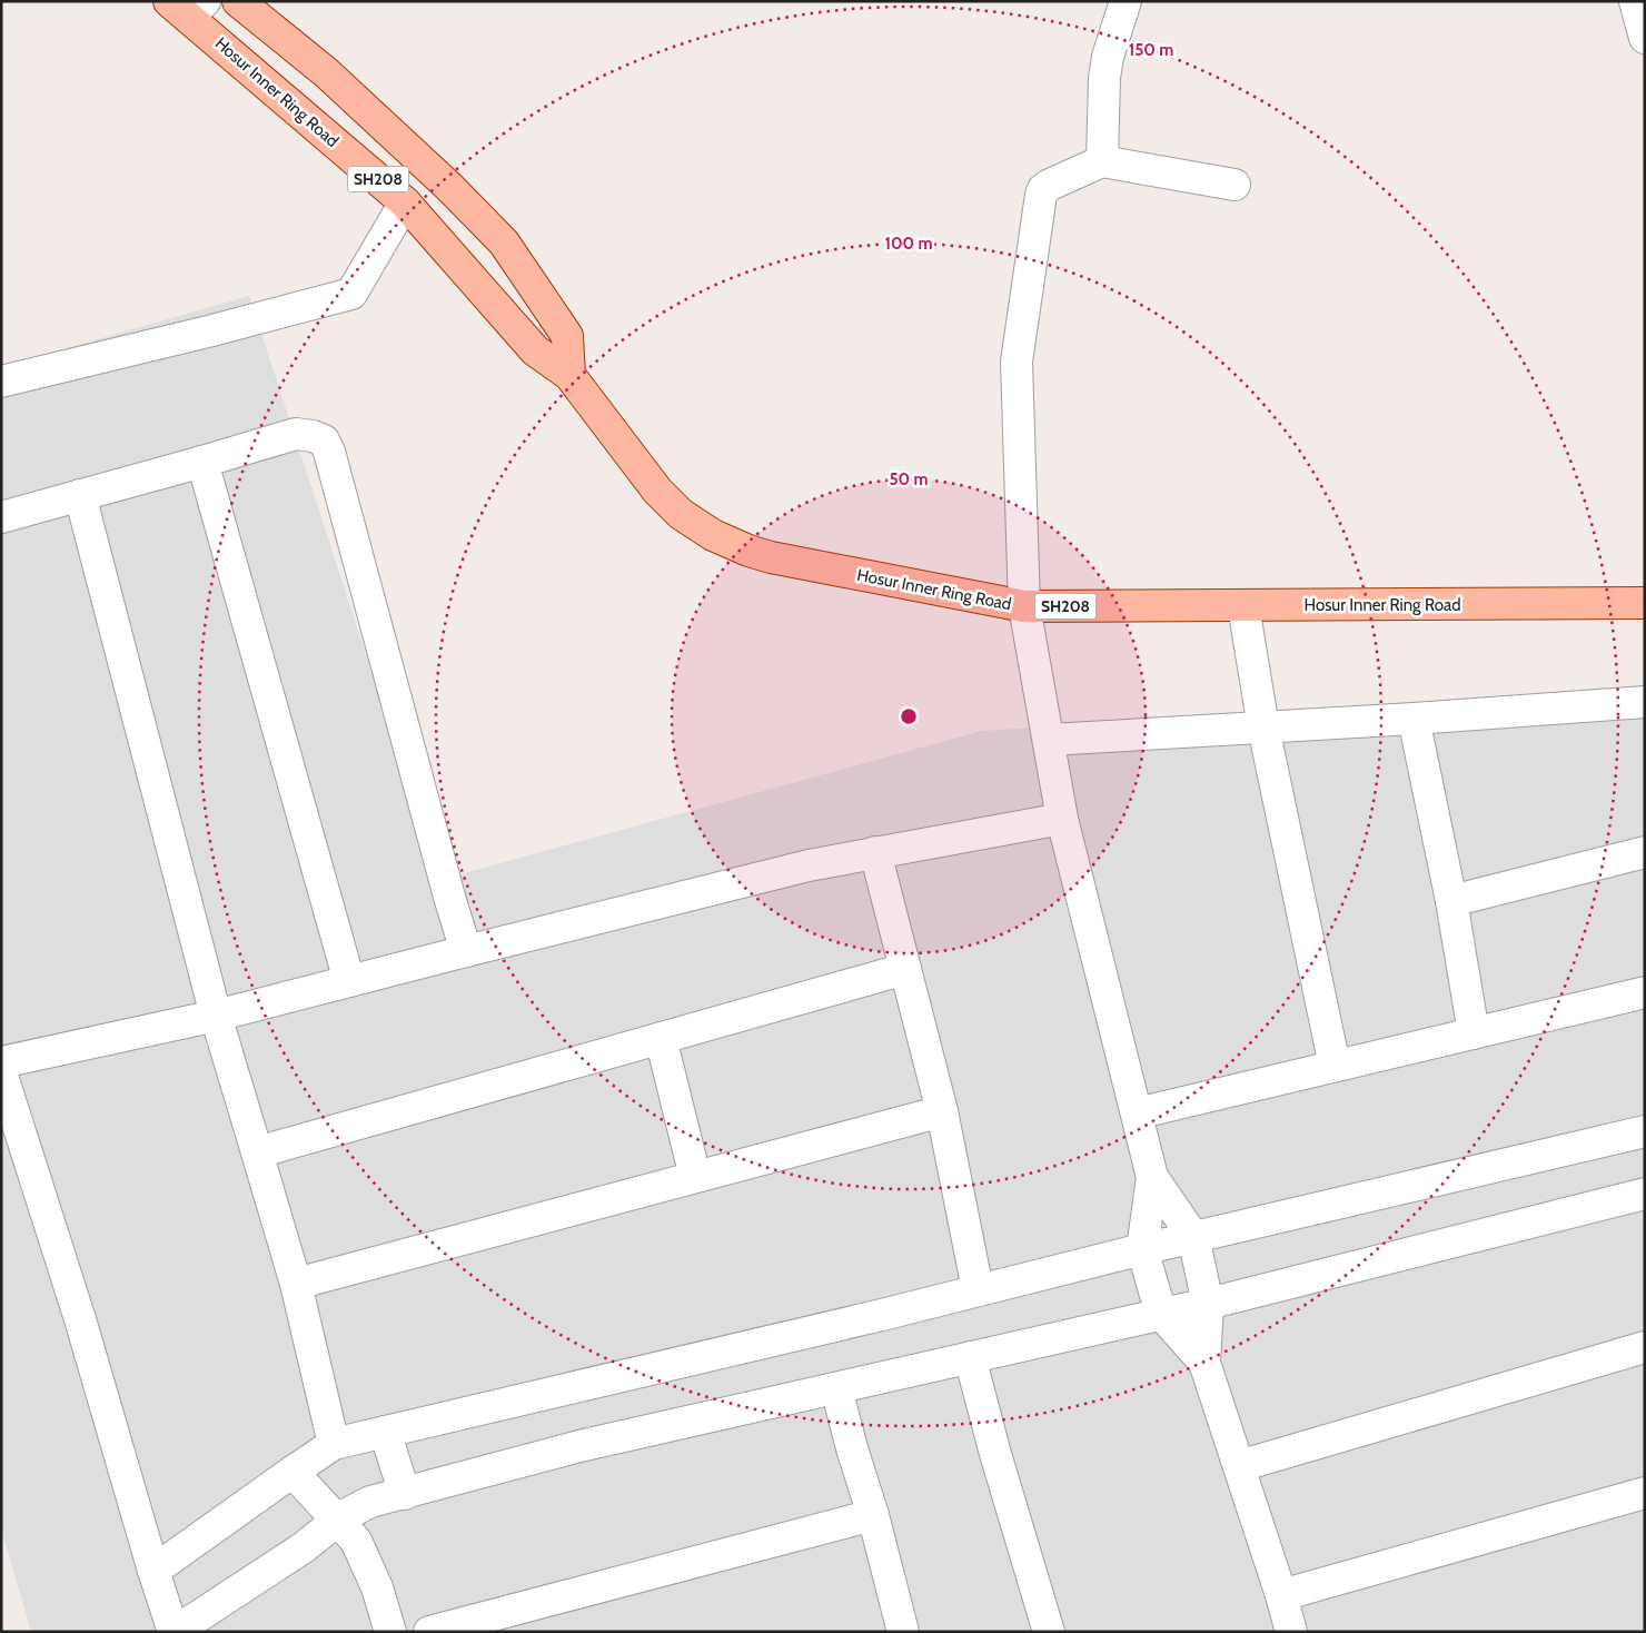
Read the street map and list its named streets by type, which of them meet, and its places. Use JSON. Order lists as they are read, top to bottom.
{
  "streets": {
    "main road": ["Hosur Inner Ring Road", "SH208"]
  },
  "crossings": [
    ["Hosur Inner Ring Road", "SH208"]
  ],
  "rings": ["150 m", "100 m", "50 m"]
}
